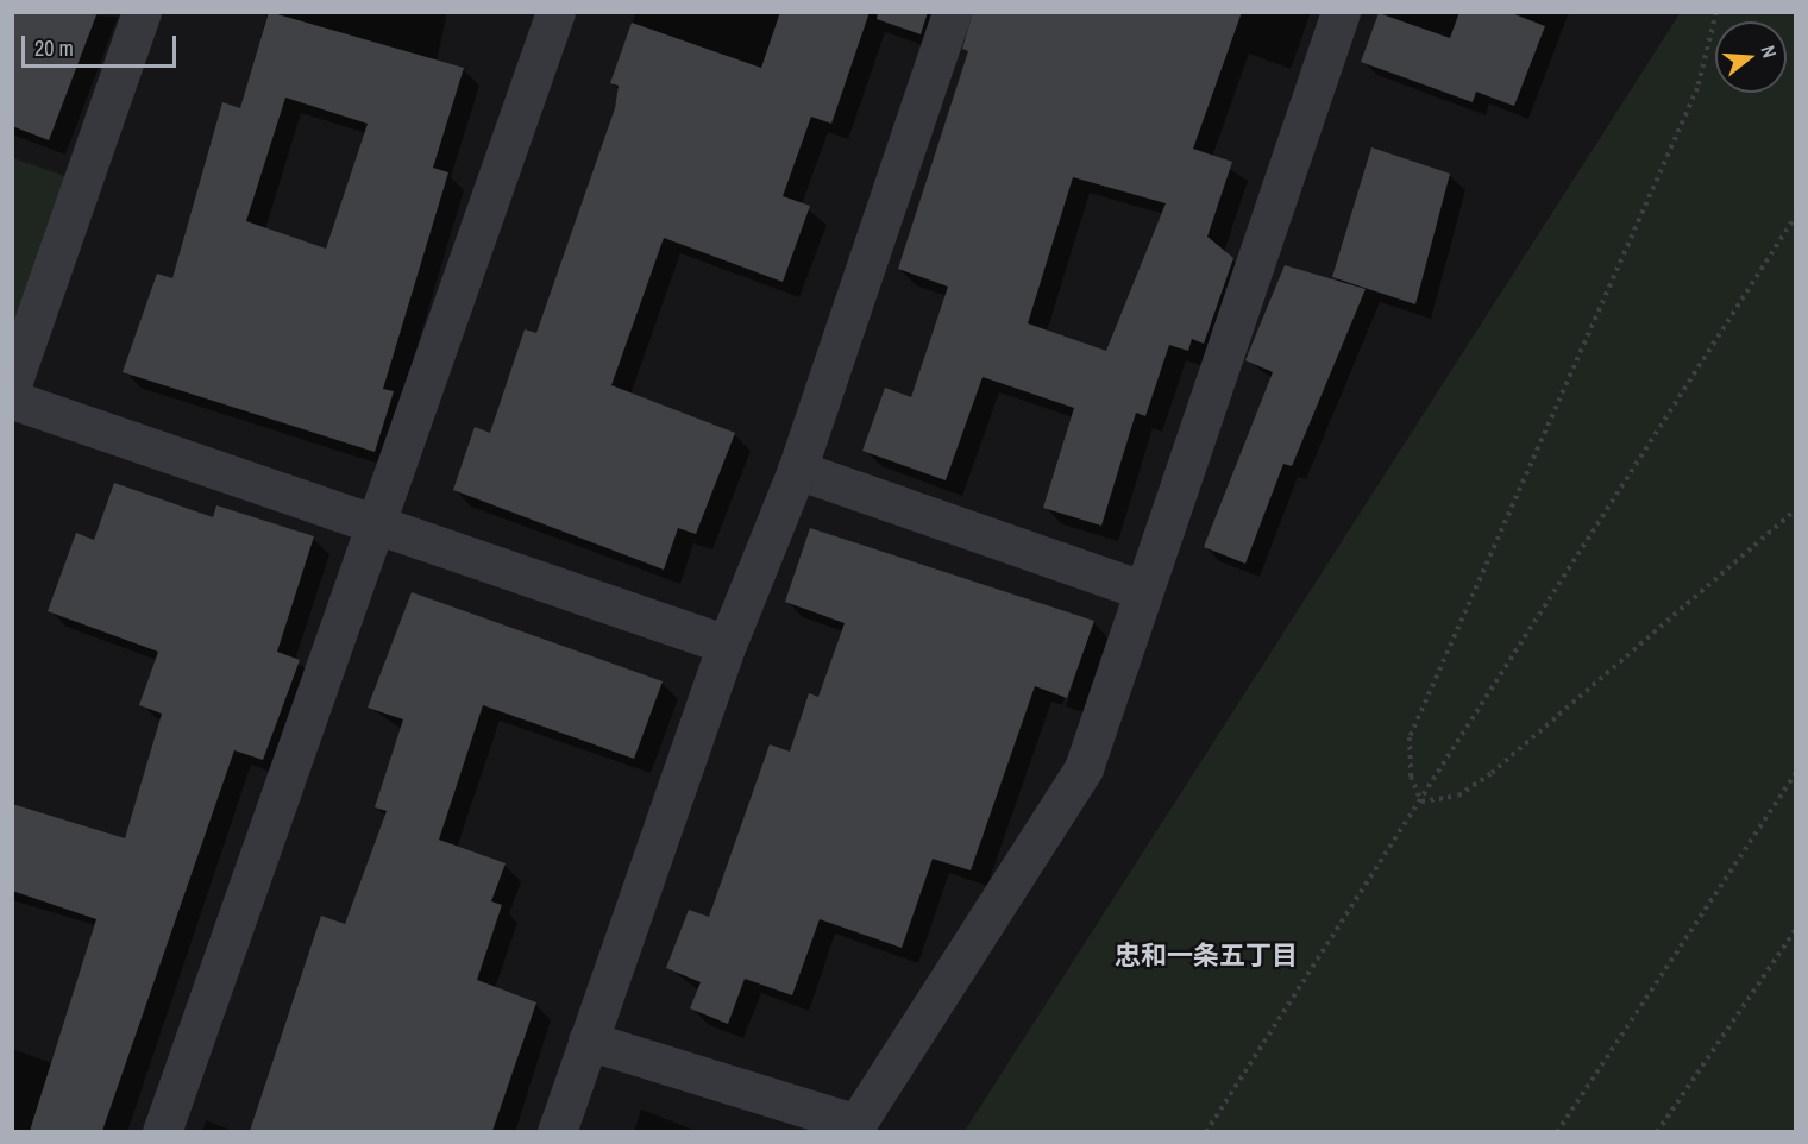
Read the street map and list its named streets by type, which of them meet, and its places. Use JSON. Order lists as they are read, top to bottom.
{
  "districts": ["忠和一条五丁目"],
  "scale_bar": "20 m",
  "north": "right"
}
